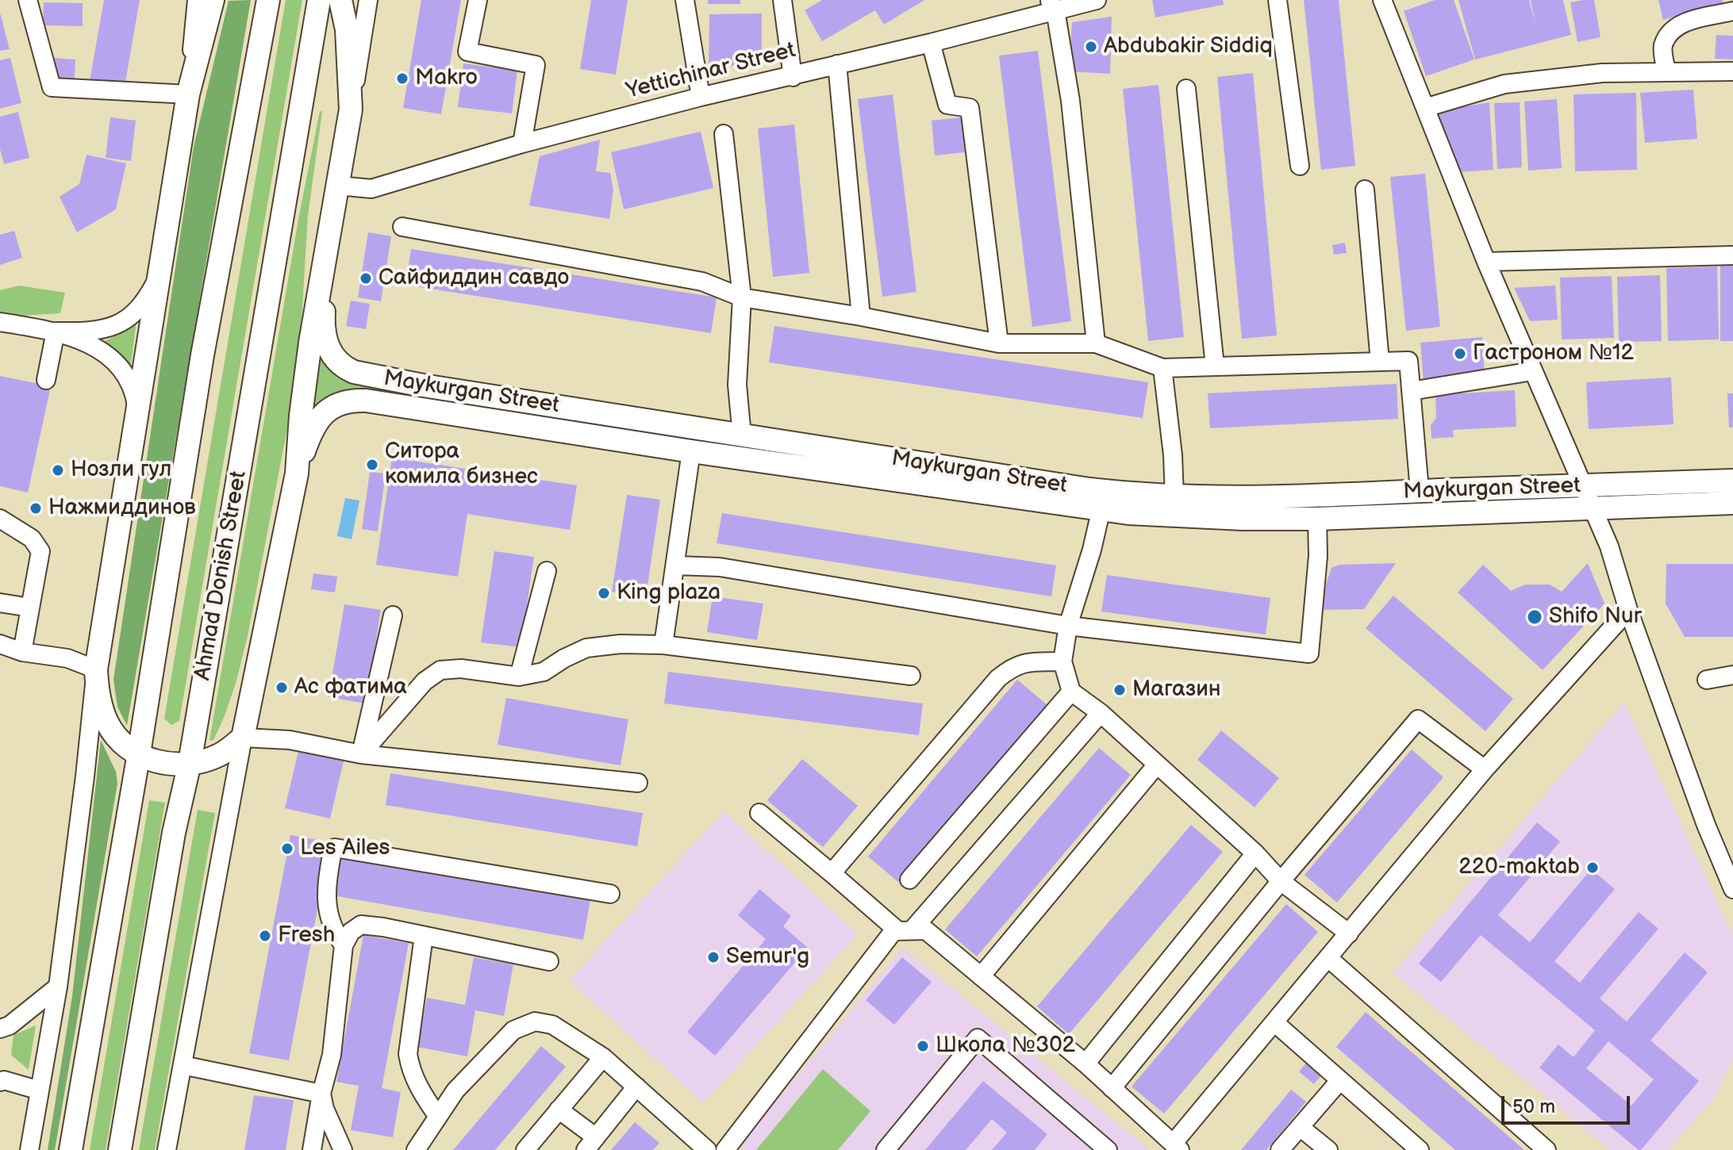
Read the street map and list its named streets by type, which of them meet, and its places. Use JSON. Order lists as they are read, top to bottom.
{
  "streets": {
    "main road": ["Maykurgan Street", "Ahmad Donish Street"],
    "street": ["Yettichinаr Street"]
  },
  "places": [
    "Abdubakir Siddiq",
    "Makro",
    "Сайфиддин савдо",
    "Гастроном №12",
    "Ситора комила бизнес",
    "Нозли гул",
    "Нажмиддинов",
    "King plaza",
    "Shifo Nur",
    "Ас фатима",
    "Магазин",
    "Les Ailes",
    "220-maktab",
    "Fresh",
    "Semur'g",
    "Школа №302"
  ],
  "scale_bar": "50 m"
}
